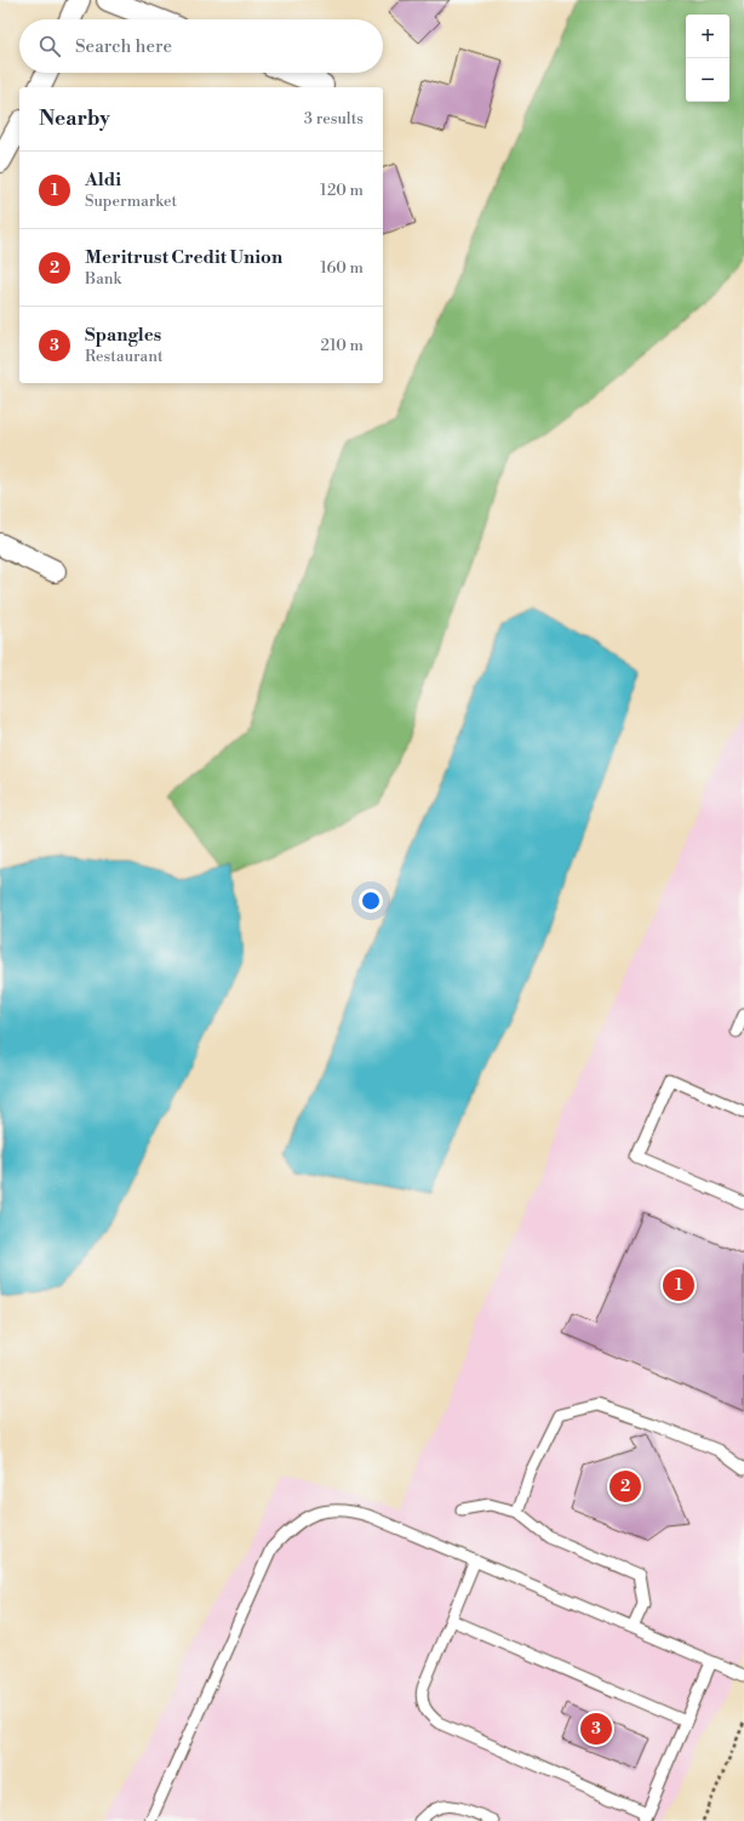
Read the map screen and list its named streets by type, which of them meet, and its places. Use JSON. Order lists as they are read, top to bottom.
{
  "page": {
    "map_buttons": ["+", "−"],
    "search": "Search here",
    "heading": ["Nearby", "3 results"],
    "list": [
      {
        "mark": "1",
        "name": "Aldi",
        "note": "Supermarket",
        "value": "120 m"
      },
      {
        "mark": "2",
        "name": "Meritrust Credit Union",
        "note": "Bank",
        "value": "160 m"
      },
      {
        "mark": "3",
        "name": "Spangles",
        "note": "Restaurant",
        "value": "210 m"
      }
    ],
    "pins": ["1", "2", "3"]
  }
}
